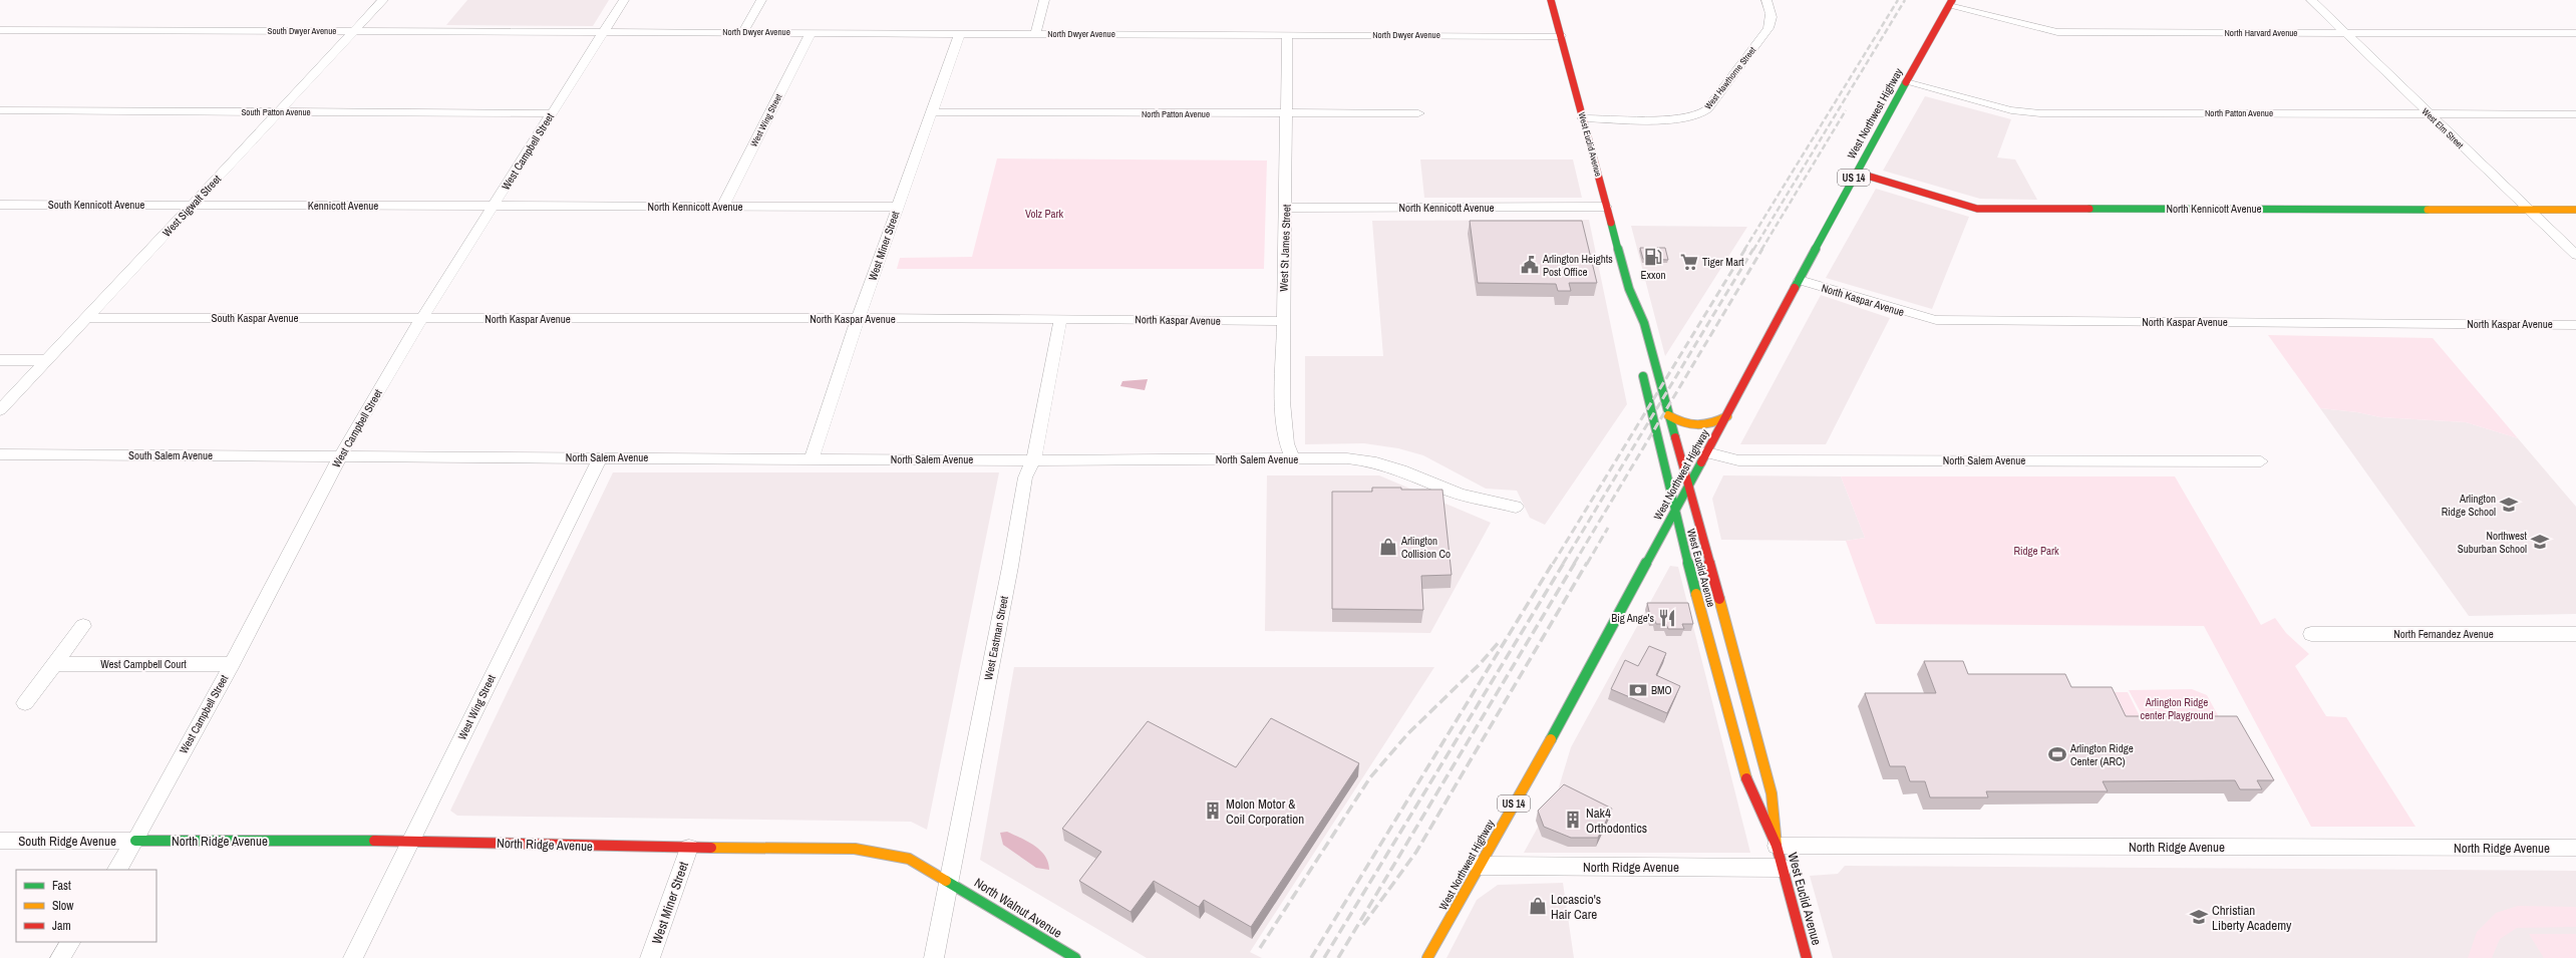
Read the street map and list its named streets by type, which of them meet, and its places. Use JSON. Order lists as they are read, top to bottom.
{
  "streets": {
    "main road": [
      "West Northwest Highway",
      "West Euclid Avenue",
      "US 14",
      "North Kennicott Avenue",
      "North Ridge Avenue",
      "North Walnut Avenue"
    ],
    "street": [
      "South Dwyer Avenue",
      "North Dwyer Avenue",
      "North Harvard Avenue",
      "West Hawthorne Street",
      "South Patton Avenue",
      "North Patton Avenue",
      "West Wing Street",
      "West Elm Street",
      "West Campbell Street",
      "South Kennicott Avenue",
      "West Sigwalt Street",
      "Kennicott Avenue",
      "West Miner Street",
      "West St James Street",
      "North Kaspar Avenue",
      "South Kaspar Avenue",
      "South Salem Avenue",
      "North Salem Avenue",
      "North Fernandez Avenue",
      "West Eastman Street",
      "West Campbell Court",
      "South Ridge Avenue"
    ]
  },
  "crossings": [
    ["South Dwyer Avenue", "North Dwyer Avenue"],
    ["South Dwyer Avenue", "West Campbell Street"],
    ["South Dwyer Avenue", "West Sigwalt Street"],
    ["North Dwyer Avenue", "West Wing Street"],
    ["North Dwyer Avenue", "West Euclid Avenue"],
    ["North Dwyer Avenue", "West Campbell Street"],
    ["North Dwyer Avenue", "West Miner Street"],
    ["North Dwyer Avenue", "West St James Street"],
    ["North Harvard Avenue", "West Northwest Highway"],
    ["North Harvard Avenue", "West Elm Street"],
    ["West Hawthorne Street", "West Euclid Avenue"],
    ["South Patton Avenue", "West Campbell Street"],
    ["South Patton Avenue", "West Sigwalt Street"],
    ["West Northwest Highway", "North Patton Avenue"],
    ["West Northwest Highway", "West Euclid Avenue"],
    ["West Northwest Highway", "North Kennicott Avenue"],
    ["West Northwest Highway", "North Kaspar Avenue"],
    ["West Northwest Highway", "North Salem Avenue"],
    ["West Northwest Highway", "North Ridge Avenue"],
    ["North Patton Avenue", "West Elm Street"],
    ["North Patton Avenue", "West Miner Street"],
    ["North Patton Avenue", "West St James Street"],
    ["West Wing Street", "North Kennicott Avenue"],
    ["West Wing Street", "North Salem Avenue"],
    ["West Wing Street", "North Ridge Avenue"],
    ["West Elm Street", "North Kennicott Avenue"],
    ["West Euclid Avenue", "North Kennicott Avenue"],
    ["West Euclid Avenue", "North Ridge Avenue"],
    ["West Campbell Street", "Kennicott Avenue"],
    ["West Campbell Street", "North Kennicott Avenue"],
    ["West Campbell Street", "North Kaspar Avenue"],
    ["West Campbell Street", "South Kaspar Avenue"],
    ["West Campbell Street", "South Salem Avenue"],
    ["West Campbell Street", "North Salem Avenue"],
    ["West Campbell Street", "West Campbell Court"],
    ["West Campbell Street", "South Ridge Avenue"],
    ["West Campbell Street", "North Ridge Avenue"],
    ["South Kennicott Avenue", "West Sigwalt Street"],
    ["South Kennicott Avenue", "Kennicott Avenue"],
    ["West Sigwalt Street", "Kennicott Avenue"],
    ["West Sigwalt Street", "South Kaspar Avenue"],
    ["Kennicott Avenue", "North Kennicott Avenue"],
    ["North Kennicott Avenue", "West Miner Street"],
    ["North Kennicott Avenue", "West St James Street"],
    ["West Miner Street", "North Kaspar Avenue"],
    ["West Miner Street", "North Salem Avenue"],
    ["West Miner Street", "North Ridge Avenue"],
    ["West St James Street", "North Kaspar Avenue"],
    ["West St James Street", "North Salem Avenue"],
    ["North Kaspar Avenue", "South Kaspar Avenue"],
    ["North Kaspar Avenue", "West Eastman Street"],
    ["South Salem Avenue", "North Salem Avenue"],
    ["North Salem Avenue", "West Eastman Street"],
    ["West Eastman Street", "North Ridge Avenue"],
    ["West Eastman Street", "North Walnut Avenue"],
    ["South Ridge Avenue", "North Ridge Avenue"],
    ["North Ridge Avenue", "North Walnut Avenue"]
  ],
  "parks": ["Volz Park", "Ridge Park", "Arlington Ridge center Playground"],
  "places": {
    "fuel station": ["Exxon"],
    "supermarket": ["Tiger Mart"],
    "public building": ["Arlington Heights Post Office"],
    "school or university": ["Arlington Ridge School", "Northwest Suburban School", "Christian Liberty Academy"],
    "shop": ["Arlington Collision Co", "Locascio's Hair Care"],
    "restaurant": ["Big Ange's"],
    "bank": ["BMO"],
    "sports": ["Arlington Ridge Center (ARC)"],
    "building": ["Molon Motor & Coil Corporation", "Nak4 Orthodontics"]
  },
  "legend": ["Fast", "Slow", "Jam"]
}
